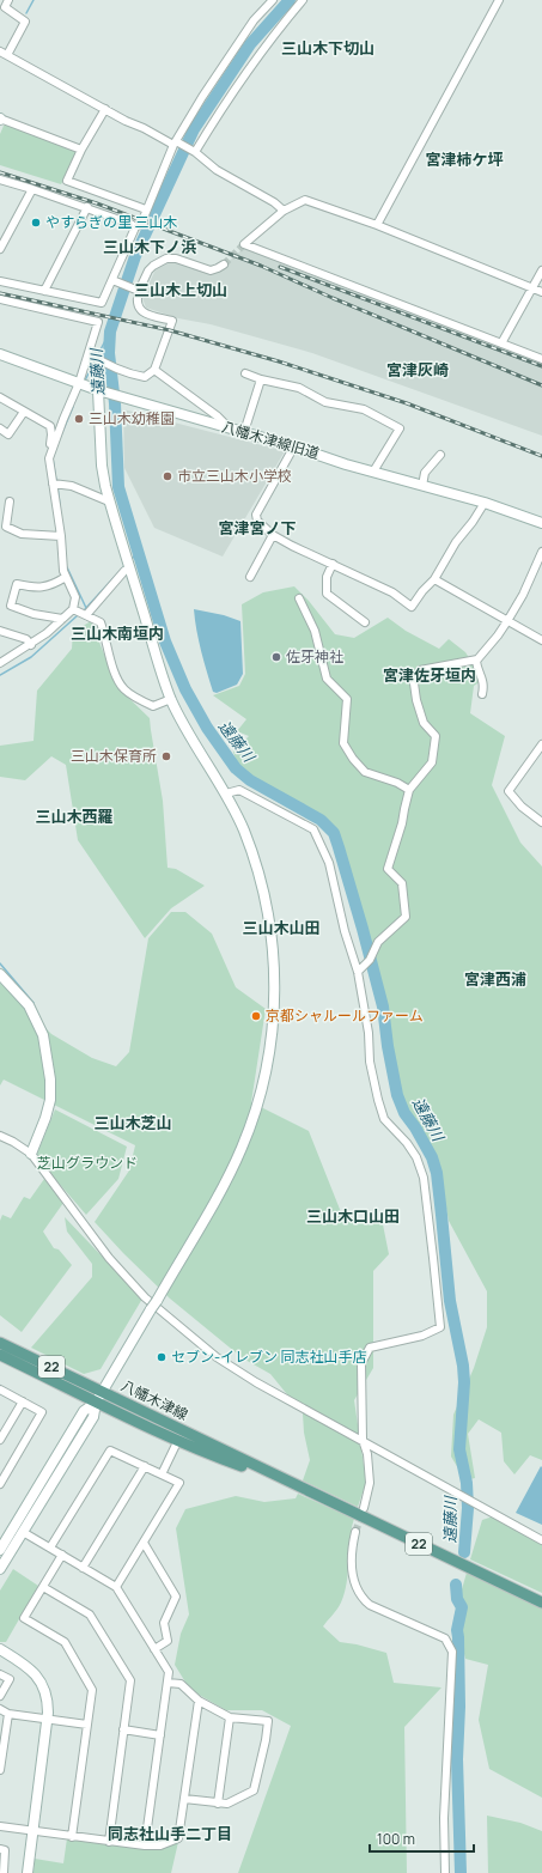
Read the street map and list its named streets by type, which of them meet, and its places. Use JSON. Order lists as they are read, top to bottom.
{
  "streets": {
    "main road": ["22", "八幡木津線"],
    "street": ["八幡木津線旧道"]
  },
  "districts": [
    "三山木下切山",
    "宮津柿ケ坪",
    "三山木下ノ浜",
    "三山木上切山",
    "宮津灰崎",
    "宮津宮ノ下",
    "三山木南垣内",
    "宮津佐牙垣内",
    "三山木西羅",
    "三山木山田",
    "宮津西浦",
    "三山木芝山",
    "三山木口山田",
    "同志社山手二丁目"
  ],
  "water": ["遠藤川"],
  "parks": ["芝山グラウンド"],
  "places": [
    "やすらぎの里 三山木",
    "三山木幼稚園",
    "市立三山木小学校",
    "佐牙神社",
    "三山木保育所",
    "京都シャルールファーム",
    "セブン-イレブン 同志社山手店"
  ],
  "scale_bar": "100 m"
}
